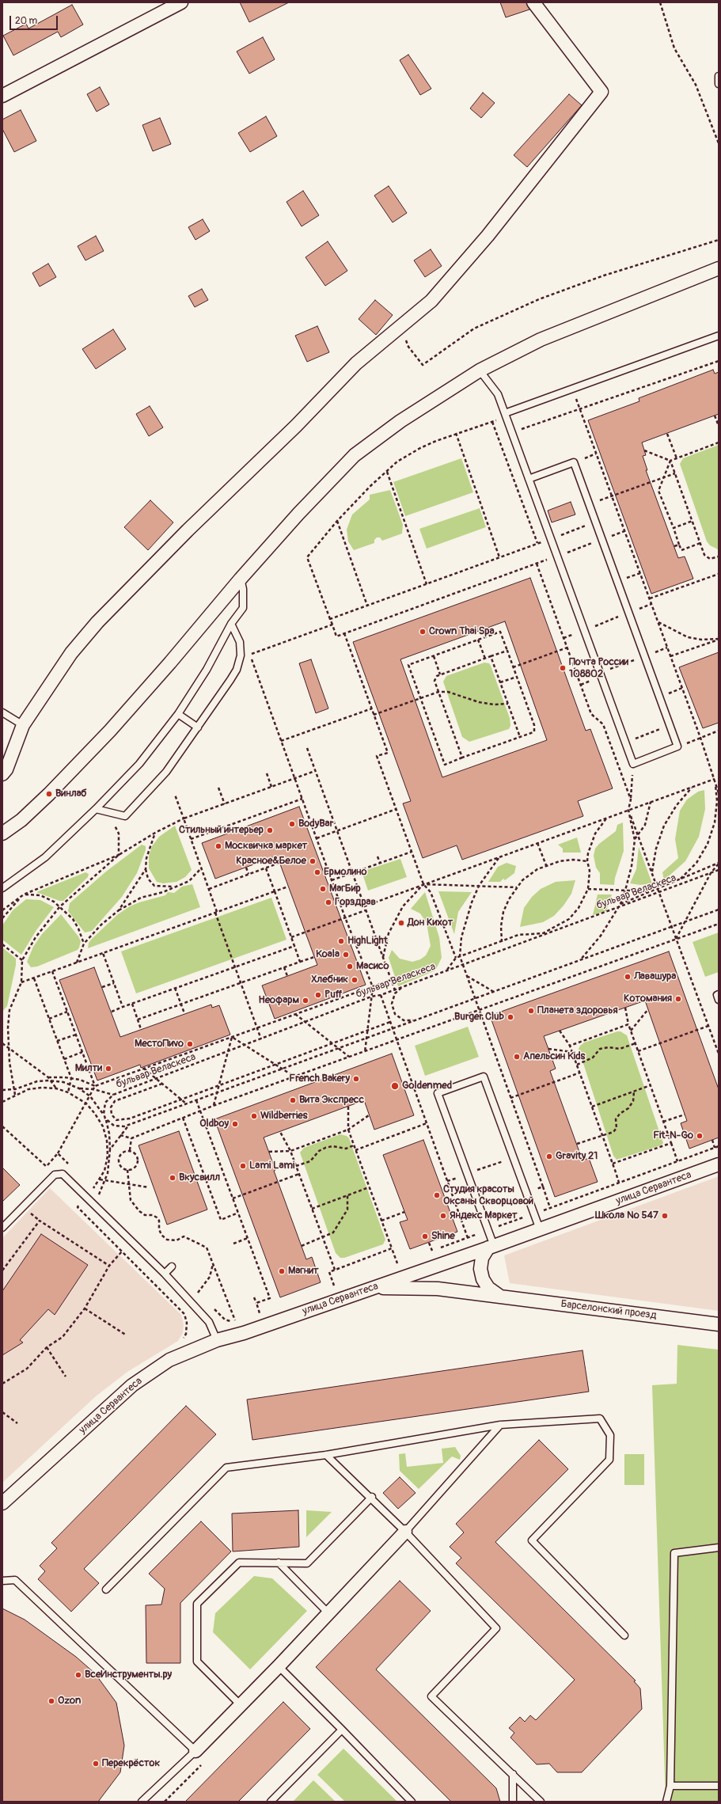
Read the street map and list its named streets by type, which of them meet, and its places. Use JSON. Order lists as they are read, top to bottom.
{
  "streets": {
    "street": ["улица Сервантеса", "Барселонский проезд"],
    "path": ["бульвар Веласкеса"]
  },
  "crossings": [
    ["улица Сервантеса", "Барселонский проезд"]
  ],
  "places": [
    "Crown Thai Spa",
    "Почта России 108802",
    "Винлаб",
    "BodyBar",
    "Стильный интерьер",
    "Москвичка маркет",
    "Красное&Белое",
    "Ермолино",
    "МагБир",
    "Горздрав",
    "Дон Кихот",
    "HighLight",
    "Koala",
    "Масисо",
    "Лавашура",
    "Хлебник",
    "Puff",
    "Котомания",
    "Неофарм",
    "Планета здоровья",
    "Burger Club",
    "МестоПиvо",
    "Апельсин Kids",
    "Милти",
    "French Bakery",
    "Goldenmed",
    "Вита Экспресс",
    "Wildberries",
    "Oldboy",
    "Fit-N-Go",
    "Gravity 21",
    "Lami Lami",
    "Вкусвилл",
    "Студия красоты Оксаны Скворцовой",
    "Яндекс Маркет",
    "Школа № 547",
    "Shine",
    "Магнит",
    "ВсеИнструменты.ру",
    "Ozon",
    "Перекрёсток"
  ],
  "scale_bar": "20 m"
}
